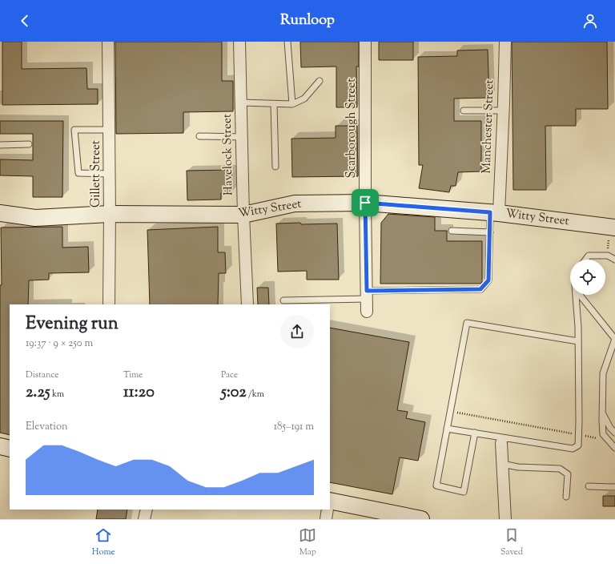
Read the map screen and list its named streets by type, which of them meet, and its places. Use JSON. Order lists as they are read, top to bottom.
{
  "streets": {
    "street": [
      "Manchester Street",
      "Scarborough Street",
      "Havelock Street",
      "Gillett Street",
      "Witty Street"
    ]
  },
  "crossings": [
    ["Manchester Street", "Witty Street"],
    ["Scarborough Street", "Witty Street"],
    ["Havelock Street", "Witty Street"],
    ["Gillett Street", "Witty Street"]
  ],
  "page": {
    "header": "Runloop",
    "heading": ["Evening run", "19:37 · 9 × 250 m"],
    "stats": [
      ["Distance", "2.25 km"],
      ["Time", "11:20"],
      ["Pace", "5:02 /km"]
    ],
    "chart": ["Elevation", "185–191 m"],
    "tabs": ["Home", "Map", "Saved"]
  }
}
